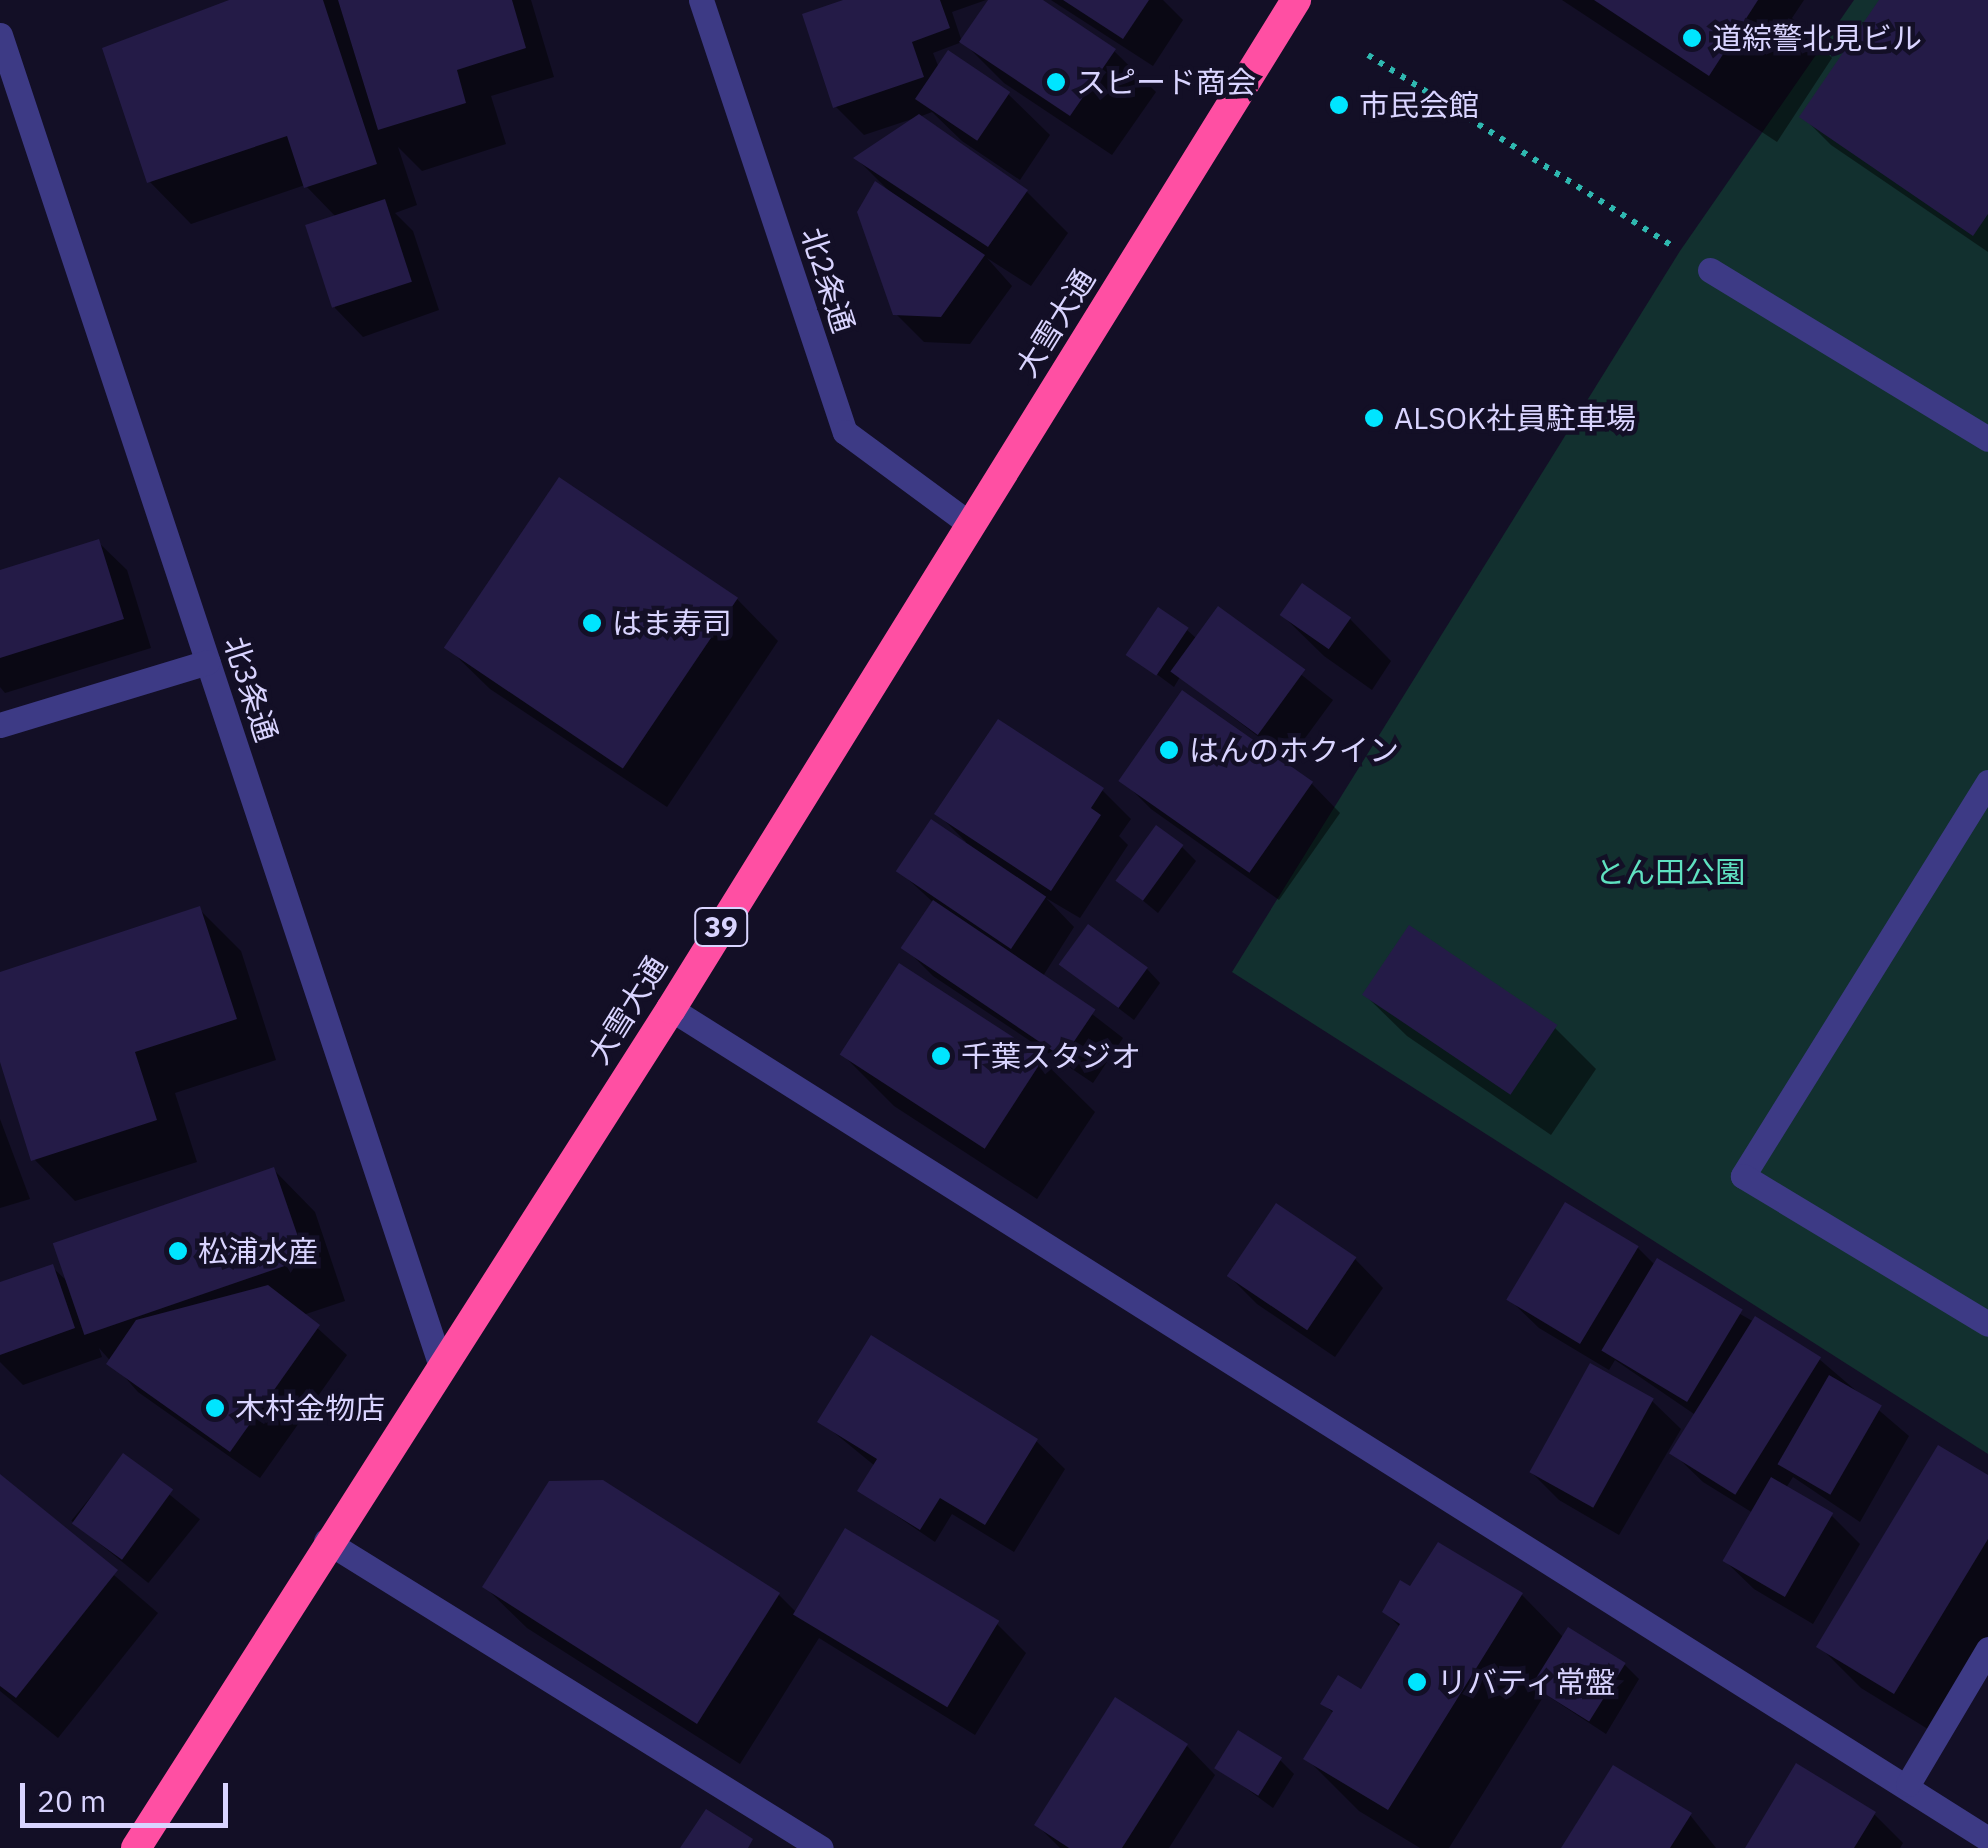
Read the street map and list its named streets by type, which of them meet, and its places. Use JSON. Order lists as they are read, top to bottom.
{
  "streets": {
    "highway": ["大雪大通", "39"],
    "street": ["北2条通", "北3条通"]
  },
  "crossings": [
    ["北2条通", "大雪大通"],
    ["大雪大通", "北3条通"]
  ],
  "parks": ["とん田公園"],
  "places": [
    "道綜警北見ビル",
    "スピード商会",
    "市民会館",
    "ALSOK社員駐車場",
    "はま寿司",
    "はんのホクイン",
    "千葉スタジオ",
    "松浦水産",
    "木村金物店",
    "リバティ常盤"
  ],
  "scale_bar": "20 m"
}
